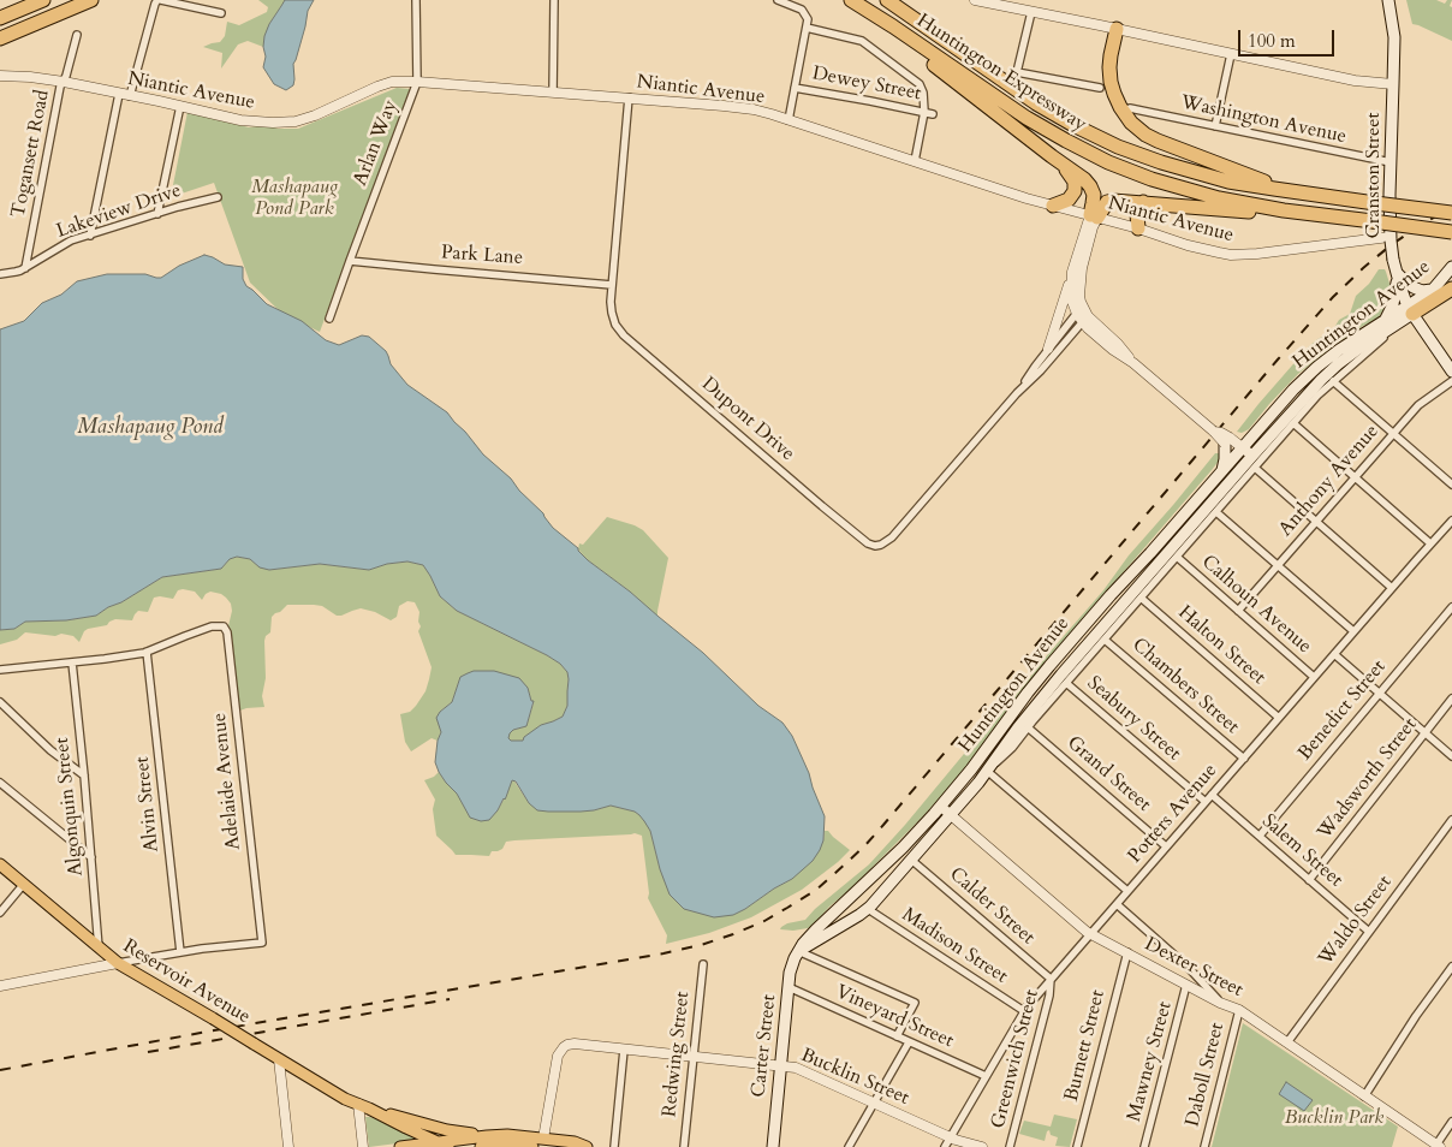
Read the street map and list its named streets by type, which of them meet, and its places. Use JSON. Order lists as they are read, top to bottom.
{
  "streets": {
    "highway": ["Huntington Expressway"],
    "main road": [
      "Cranston Street",
      "Huntington Avenue",
      "Reservoir Avenue",
      "Carter Street"
    ],
    "street": [
      "Dewey Street",
      "Niantic Avenue",
      "Washington Avenue",
      "Arlan Way",
      "Togansett Road",
      "Lakeview Drive",
      "Park Lane",
      "Dupont Drive",
      "Anthony Avenue",
      "Calhoun Avenue",
      "Halton Street",
      "Chambers Street",
      "Benedict Street",
      "Seabury Street",
      "Grand Street",
      "Wadsworth Street",
      "Adelaide Avenue",
      "Alvin Street",
      "Algonquin Street",
      "Potters Avenue",
      "Salem Street",
      "Calder Street",
      "Waldo Street",
      "Madison Street",
      "Dexter Street",
      "Vineyard Street",
      "Burnett Street",
      "Redwing Street",
      "Greenwich Street",
      "Mawney Street",
      "Daboll Street",
      "Bucklin Street"
    ]
  },
  "crossings": [
    ["Niantic Avenue", "Arlan Way"],
    ["Niantic Avenue", "Togansett Road"],
    ["Niantic Avenue", "Cranston Street"],
    ["Niantic Avenue", "Dupont Drive"],
    ["Washington Avenue", "Cranston Street"],
    ["Arlan Way", "Park Lane"],
    ["Togansett Road", "Lakeview Drive"],
    ["Cranston Street", "Huntington Avenue"],
    ["Park Lane", "Dupont Drive"],
    ["Huntington Avenue", "Calhoun Avenue"],
    ["Huntington Avenue", "Halton Street"],
    ["Huntington Avenue", "Chambers Street"],
    ["Huntington Avenue", "Seabury Street"],
    ["Huntington Avenue", "Grand Street"],
    ["Huntington Avenue", "Calder Street"],
    ["Huntington Avenue", "Madison Street"],
    ["Huntington Avenue", "Dexter Street"],
    ["Huntington Avenue", "Carter Street"],
    ["Anthony Avenue", "Calhoun Avenue"],
    ["Calhoun Avenue", "Potters Avenue"],
    ["Halton Street", "Potters Avenue"],
    ["Chambers Street", "Potters Avenue"],
    ["Benedict Street", "Salem Street"],
    ["Seabury Street", "Potters Avenue"],
    ["Grand Street", "Potters Avenue"],
    ["Wadsworth Street", "Salem Street"],
    ["Adelaide Avenue", "Alvin Street"],
    ["Algonquin Street", "Reservoir Avenue"],
    ["Potters Avenue", "Salem Street"],
    ["Potters Avenue", "Calder Street"],
    ["Potters Avenue", "Madison Street"],
    ["Potters Avenue", "Dexter Street"],
    ["Potters Avenue", "Vineyard Street"],
    ["Potters Avenue", "Greenwich Street"],
    ["Potters Avenue", "Bucklin Street"],
    ["Salem Street", "Waldo Street"],
    ["Calder Street", "Greenwich Street"],
    ["Waldo Street", "Dexter Street"],
    ["Dexter Street", "Burnett Street"],
    ["Dexter Street", "Mawney Street"],
    ["Dexter Street", "Daboll Street"],
    ["Vineyard Street", "Carter Street"],
    ["Carter Street", "Bucklin Street"],
    ["Redwing Street", "Bucklin Street"]
  ],
  "water": ["Mashapaug Pond"],
  "parks": ["Mashapaug Pond Park", "Bucklin Park"],
  "scale_bar": "100 m"
}
